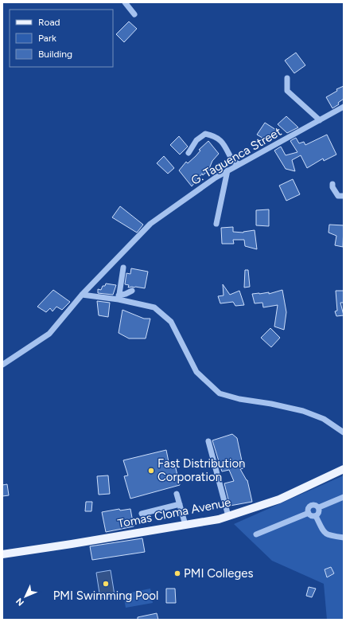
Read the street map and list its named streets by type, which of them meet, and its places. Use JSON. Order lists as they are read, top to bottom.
{
  "streets": {
    "main road": ["Tomas Cloma Avenue"],
    "street": ["G. Taguenca Street"]
  },
  "places": ["Fast Distribution Corporation", "PMI Colleges", "PMI Swimming Pool"],
  "legend": ["Road", "Park", "Building"],
  "north": "bottom left"
}
